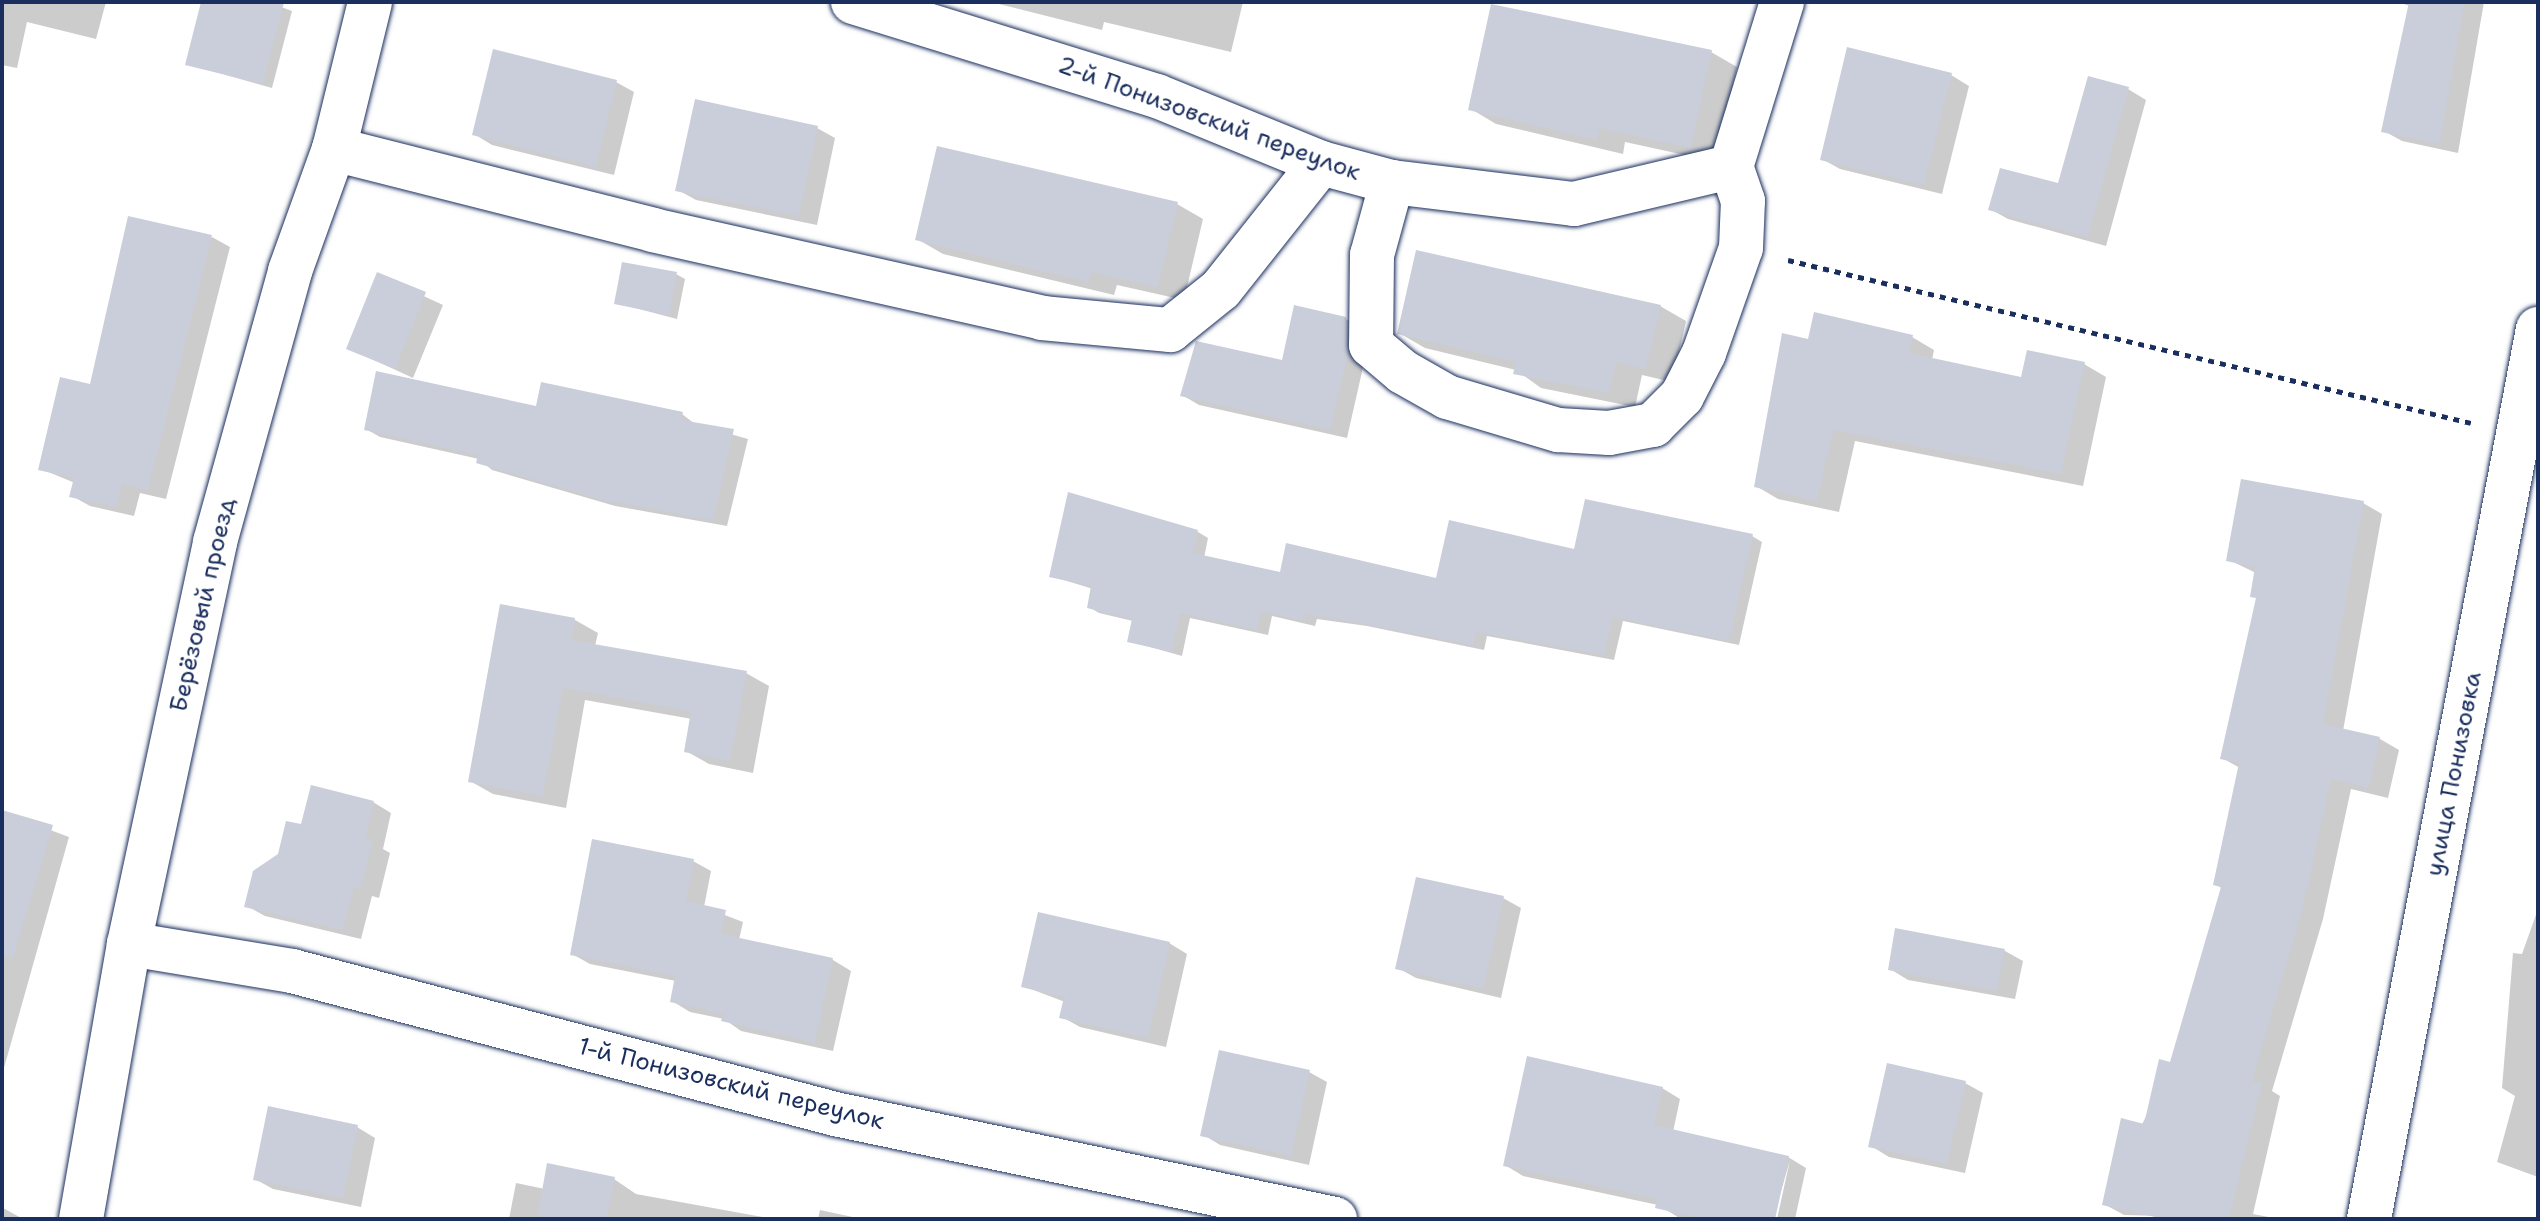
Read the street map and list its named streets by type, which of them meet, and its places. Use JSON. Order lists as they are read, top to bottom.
{
  "streets": {
    "street": [
      "2-й Понизовский переулок",
      "Берёзовый проезд",
      "улица Понизовка",
      "1-й Понизовский переулок"
    ]
  },
  "crossings": [
    ["Берёзовый проезд", "1-й Понизовский переулок"]
  ]
}
